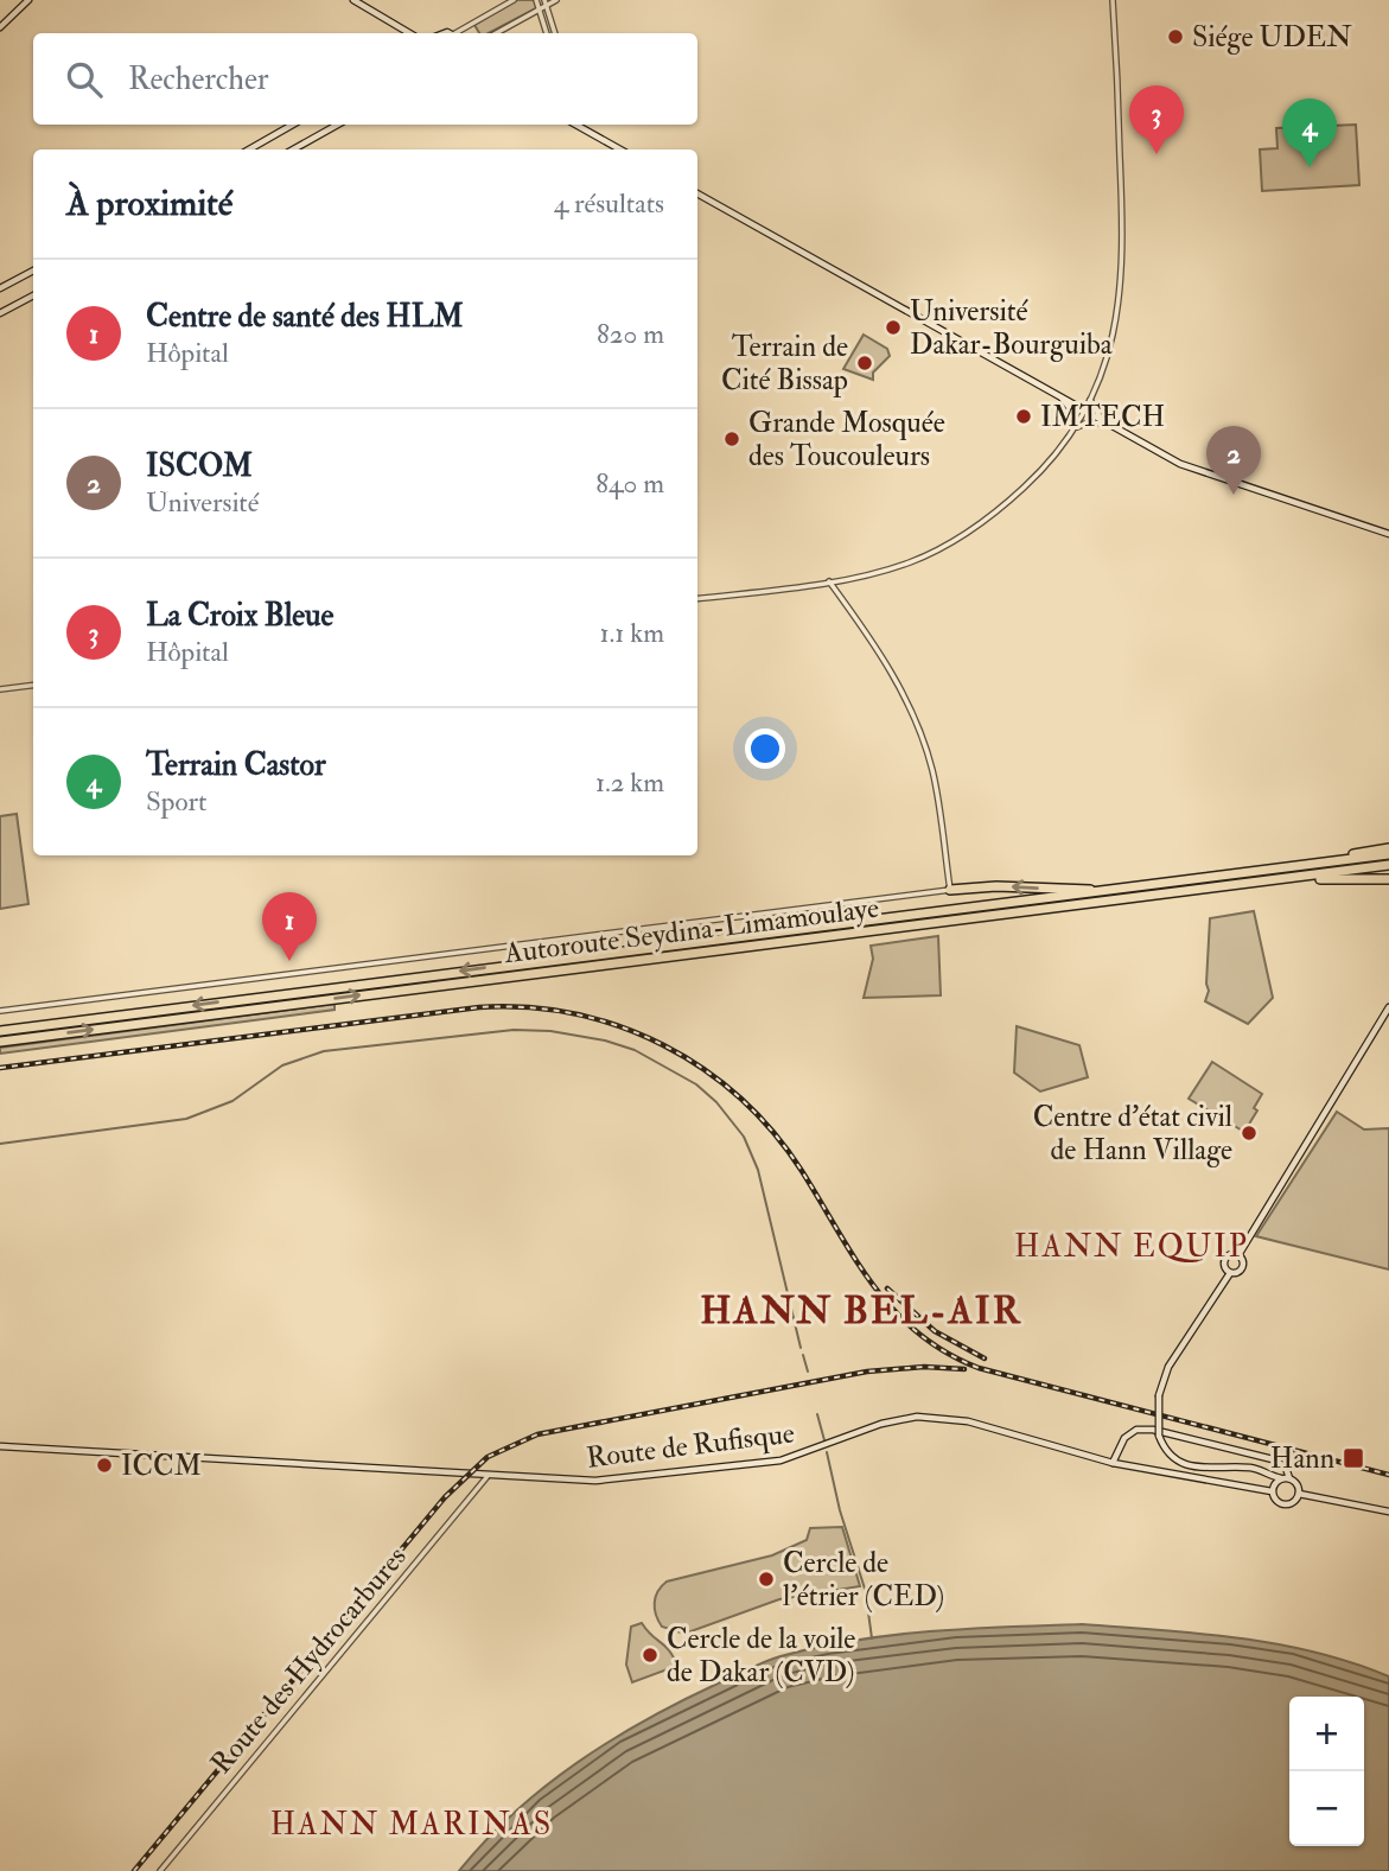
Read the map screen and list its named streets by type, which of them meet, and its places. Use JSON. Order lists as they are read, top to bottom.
{
  "streets": {
    "highway": ["Autoroute Seydina-Limamoulaye"],
    "main road": ["Route de Rufisque"],
    "street": ["Route des Hydrocarbures"]
  },
  "crossings": [
    ["Route de Rufisque", "Route des Hydrocarbures"]
  ],
  "districts": ["HANN EQUIP", "HANN BEL-AIR", "HANN MARINAS"],
  "places": {
    "other": [
      "Siége UDEN",
      "Université Dakar-Bourguiba",
      "Terrain de Cité Bissap",
      "IMTECH",
      "Grande Mosquée des Toucouleurs",
      "Centre d’état civil de Hann Village",
      "ICCM",
      "Cercle de l'étrier (CED)",
      "Cercle de la voile de Dakar (CVD)"
    ],
    "transit": ["Hann"]
  },
  "page": {
    "search": "Rechercher",
    "pins": [
      "3",
      "4",
      "2",
      "1"
    ],
    "heading": ["À proximité", "4 résultats"],
    "list": [
      {
        "mark": "1",
        "name": "Centre de santé des HLM",
        "note": "Hôpital",
        "value": "820 m"
      },
      {
        "mark": "2",
        "name": "ISCOM",
        "note": "Université",
        "value": "840 m"
      },
      {
        "mark": "3",
        "name": "La Croix Bleue",
        "note": "Hôpital",
        "value": "1.1 km"
      },
      {
        "mark": "4",
        "name": "Terrain Castor",
        "note": "Sport",
        "value": "1.2 km"
      }
    ],
    "map_buttons": ["+", "−"]
  }
}
